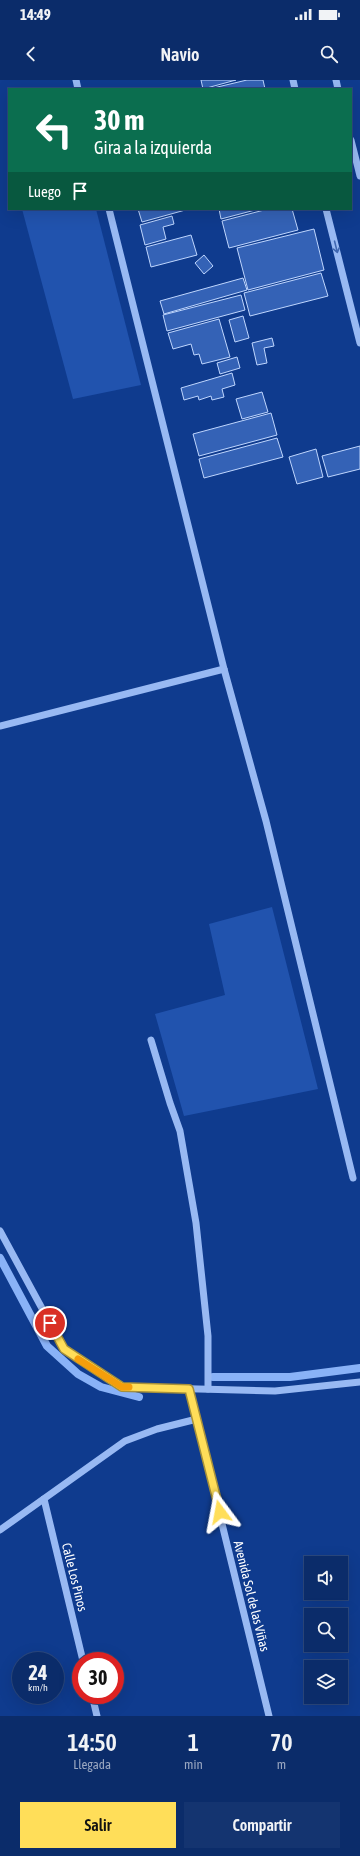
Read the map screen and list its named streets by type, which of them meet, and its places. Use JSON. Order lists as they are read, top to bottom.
{
  "streets": {
    "street": ["Calle Los Pinos", "Avenida Sol de las Viñas"]
  },
  "page": {
    "status": "14:49",
    "header": "Navio",
    "turn": ["30 m", "Gira a la izquierda"],
    "then": "Luego",
    "speed": "24 km/h",
    "limit": "30",
    "eta": [
      "14:50",
      "Llegada",
      "1",
      "min",
      "70",
      "m"
    ],
    "buttons": ["Salir", "Compartir"]
  }
}
